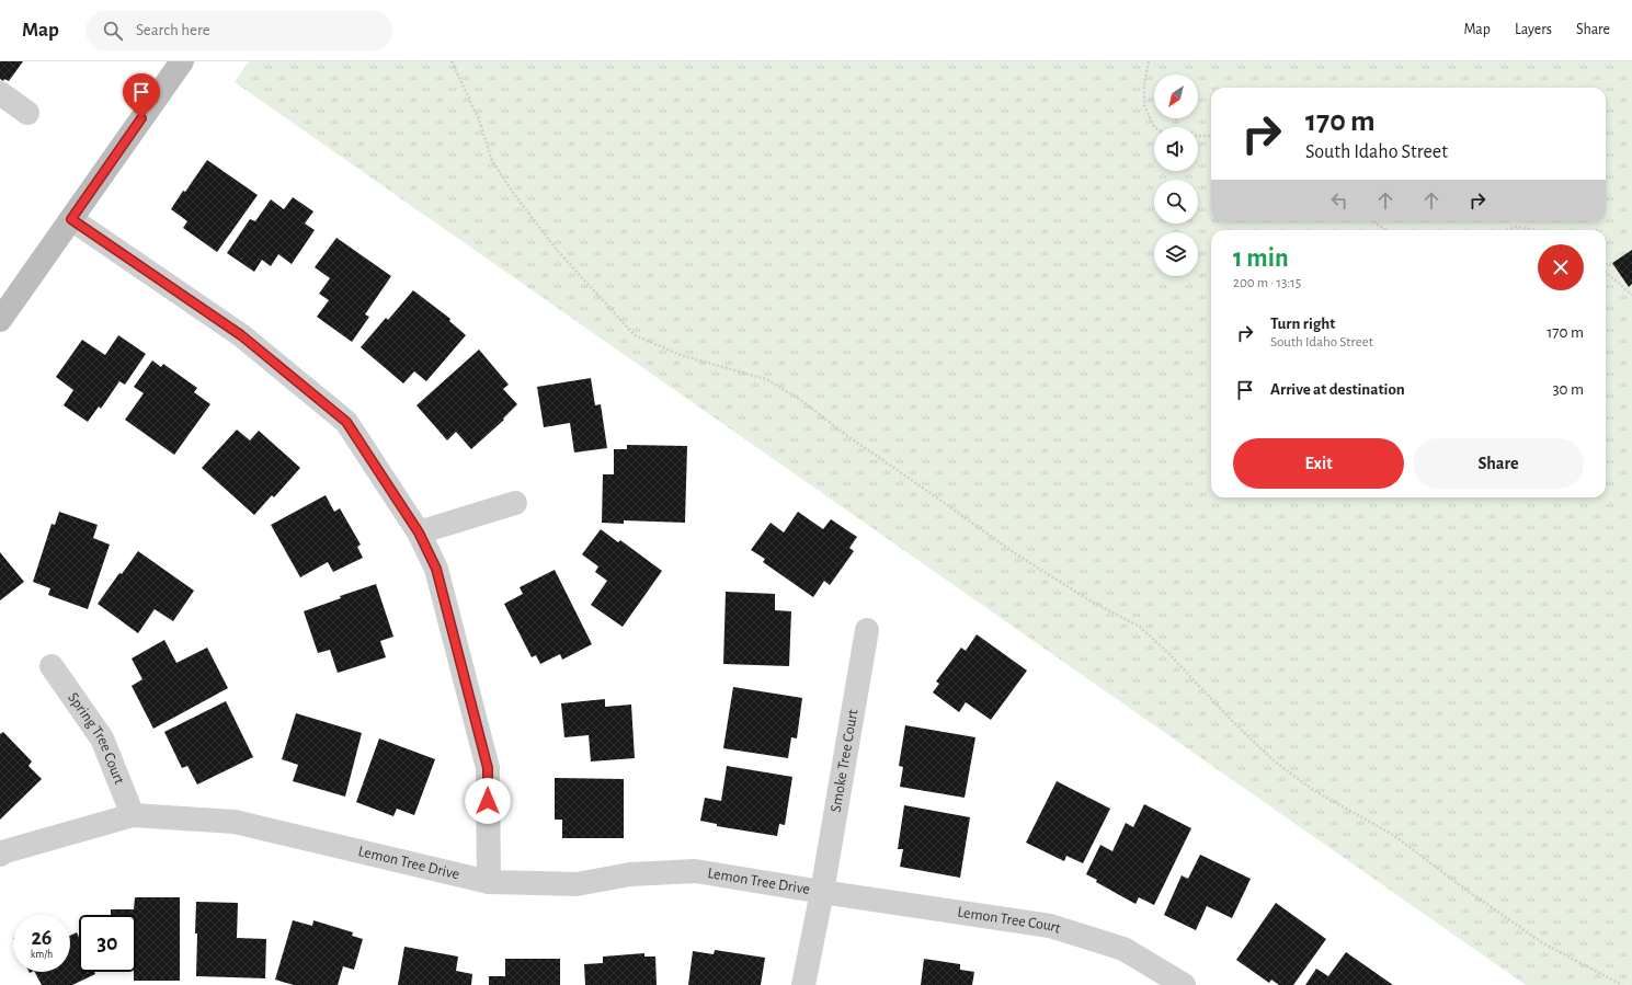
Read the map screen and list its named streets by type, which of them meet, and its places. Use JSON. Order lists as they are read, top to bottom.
{
  "streets": {
    "street": [
      "Spring Tree Court",
      "Smoke Tree Court",
      "Lemon Tree Drive",
      "Lemon Tree Court"
    ]
  },
  "crossings": [
    ["Spring Tree Court", "Lemon Tree Drive"],
    ["Smoke Tree Court", "Lemon Tree Drive"],
    ["Smoke Tree Court", "Lemon Tree Court"],
    ["Lemon Tree Drive", "Lemon Tree Court"]
  ],
  "north": "bottom left",
  "page": {
    "header": "Map",
    "search": "Search here",
    "nav": ["Map", "Layers", "Share"],
    "turn": ["170 m", "South Idaho Street"],
    "heading": ["1 min", "200 m · 13:15"],
    "list": [
      {
        "name": "Turn right",
        "note": "South Idaho Street",
        "value": "170 m"
      },
      {
        "name": "Arrive at destination",
        "value": "30 m"
      }
    ],
    "buttons": ["Exit", "Share"],
    "speed": "26 km/h",
    "limit": "30"
  }
}
